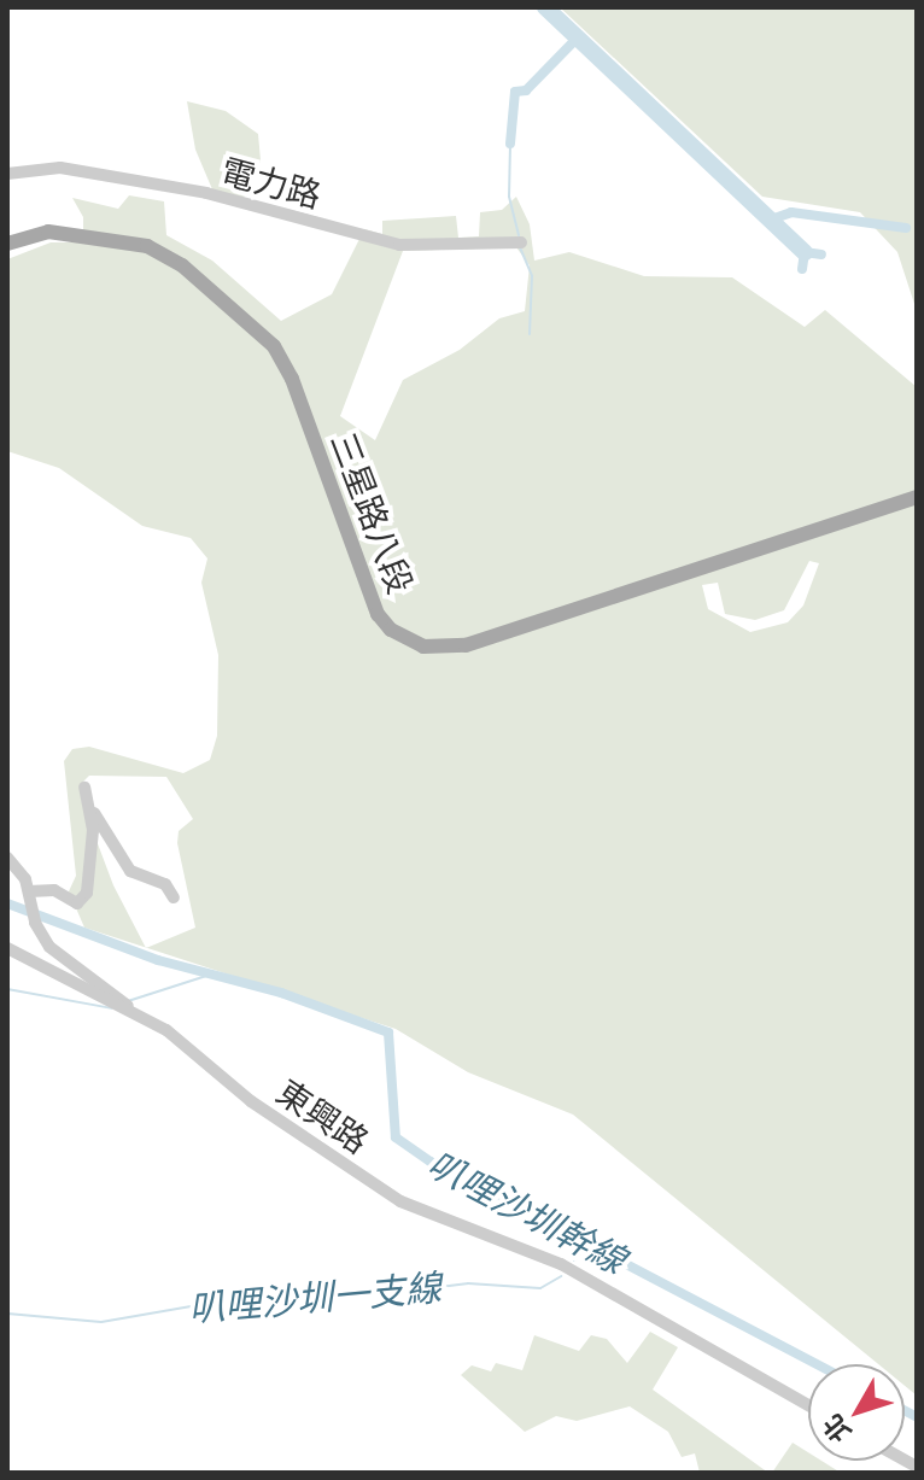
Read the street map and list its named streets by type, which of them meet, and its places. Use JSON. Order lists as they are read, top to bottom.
{
  "streets": {
    "main road": ["三星路八段"],
    "street": ["電力路", "東興路"]
  },
  "water": ["叭哩沙圳幹線", "叭哩沙圳一支線"],
  "north": "bottom left"
}
